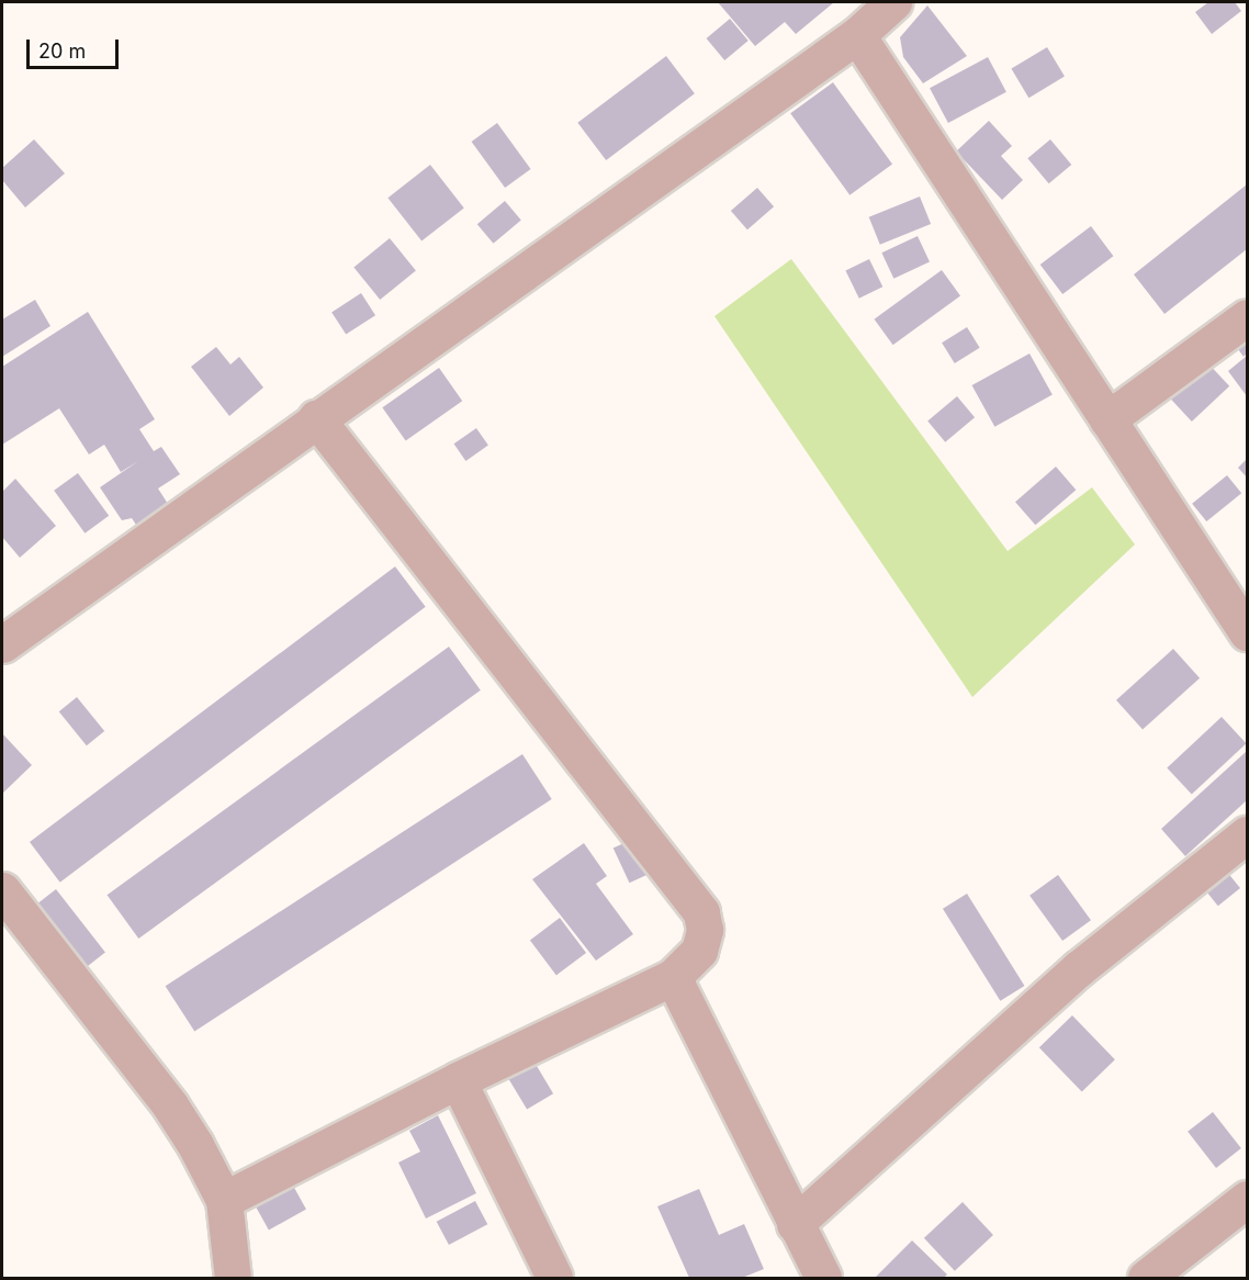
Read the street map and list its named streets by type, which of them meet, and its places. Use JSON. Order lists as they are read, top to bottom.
{
  "scale_bar": "20 m"
}
